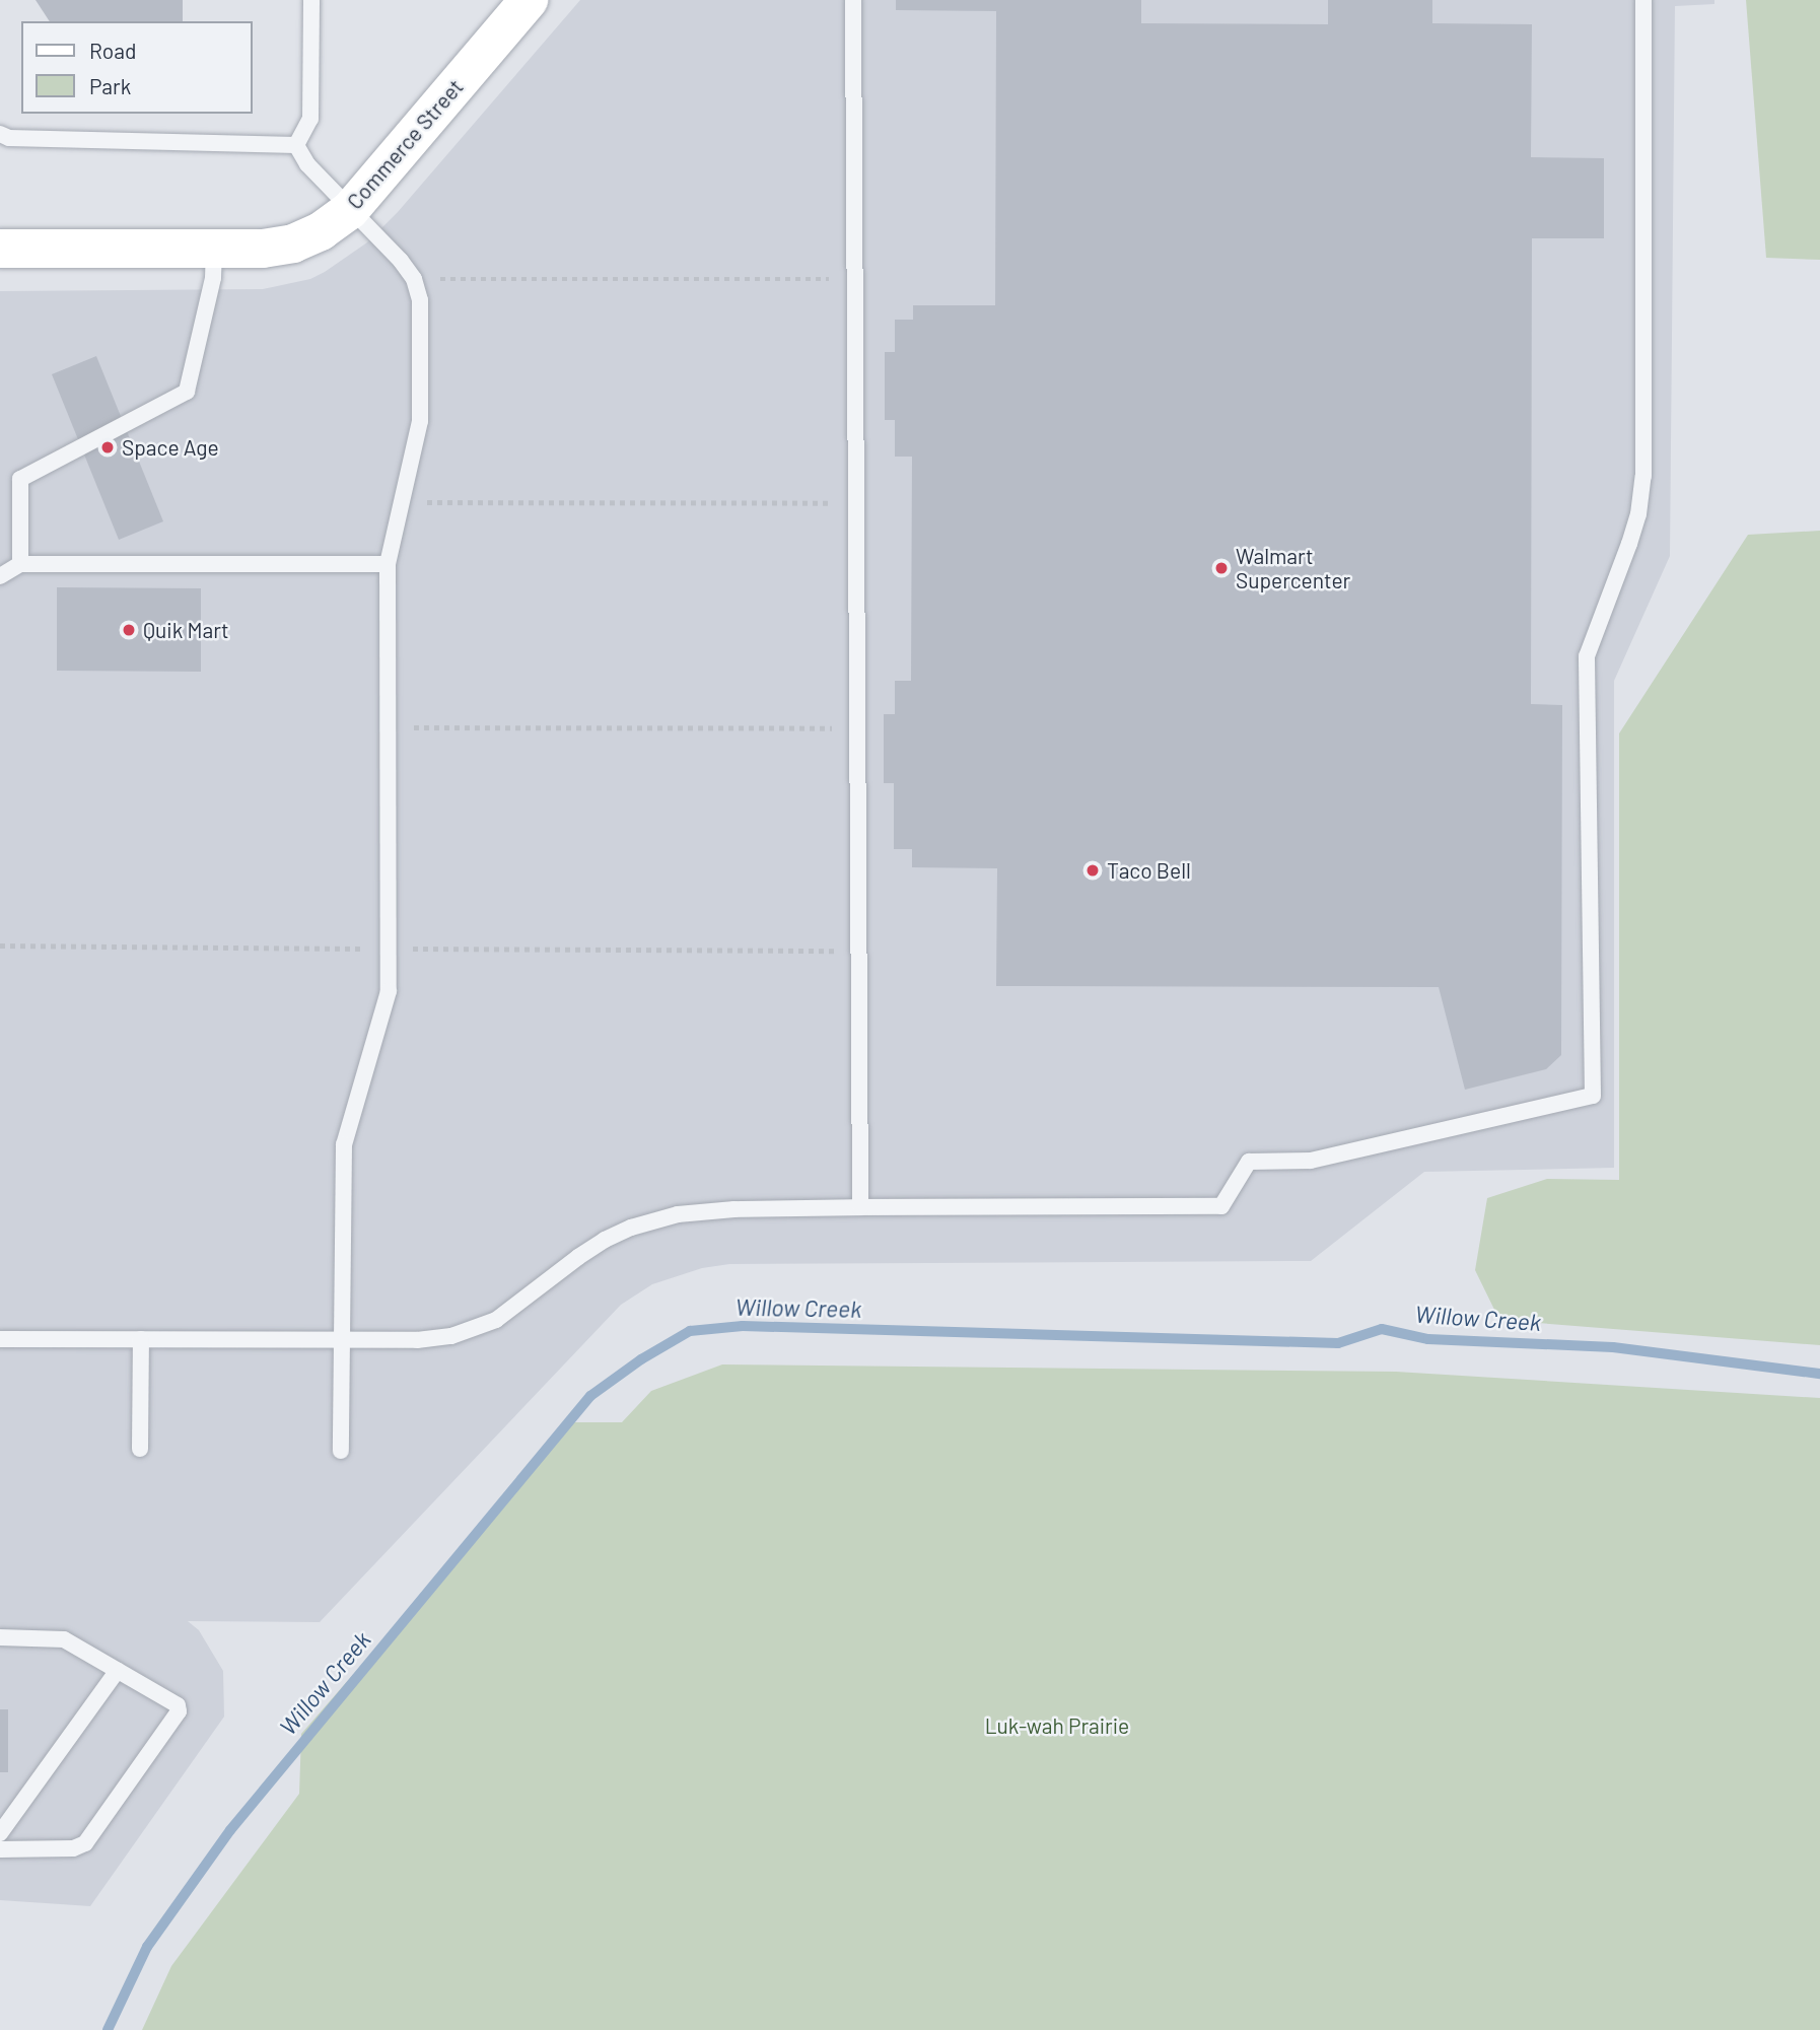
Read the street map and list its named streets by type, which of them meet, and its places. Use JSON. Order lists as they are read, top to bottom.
{
  "streets": {
    "street": ["Commerce Street"]
  },
  "water": ["Willow Creek"],
  "parks": ["Luk-wah Prairie"],
  "places": [
    "Space Age",
    "Walmart Supercenter",
    "Quik Mart",
    "Taco Bell"
  ],
  "legend": ["Road", "Park"]
}
